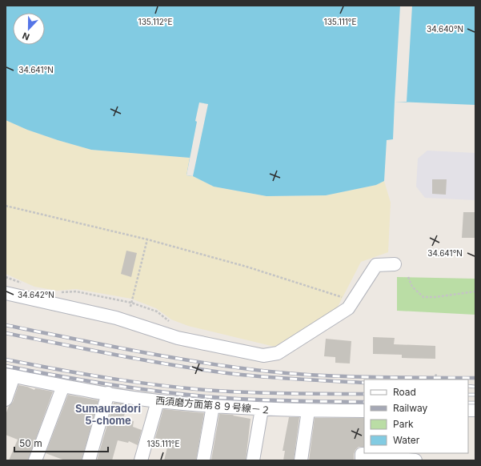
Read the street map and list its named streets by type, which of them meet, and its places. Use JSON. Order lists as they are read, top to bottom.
{
  "streets": {
    "street": ["西須磨方面第８９号線－２"]
  },
  "districts": ["Sumauradori 5-chome"],
  "legend": [
    "Road",
    "Railway",
    "Park",
    "Water"
  ],
  "scale_bar": "50 m",
  "north": "bottom",
  "coordinates": [
    "135.112°E",
    "135.111°E",
    "34.640°N",
    "34.641°N",
    "34.642°N"
  ]
}
